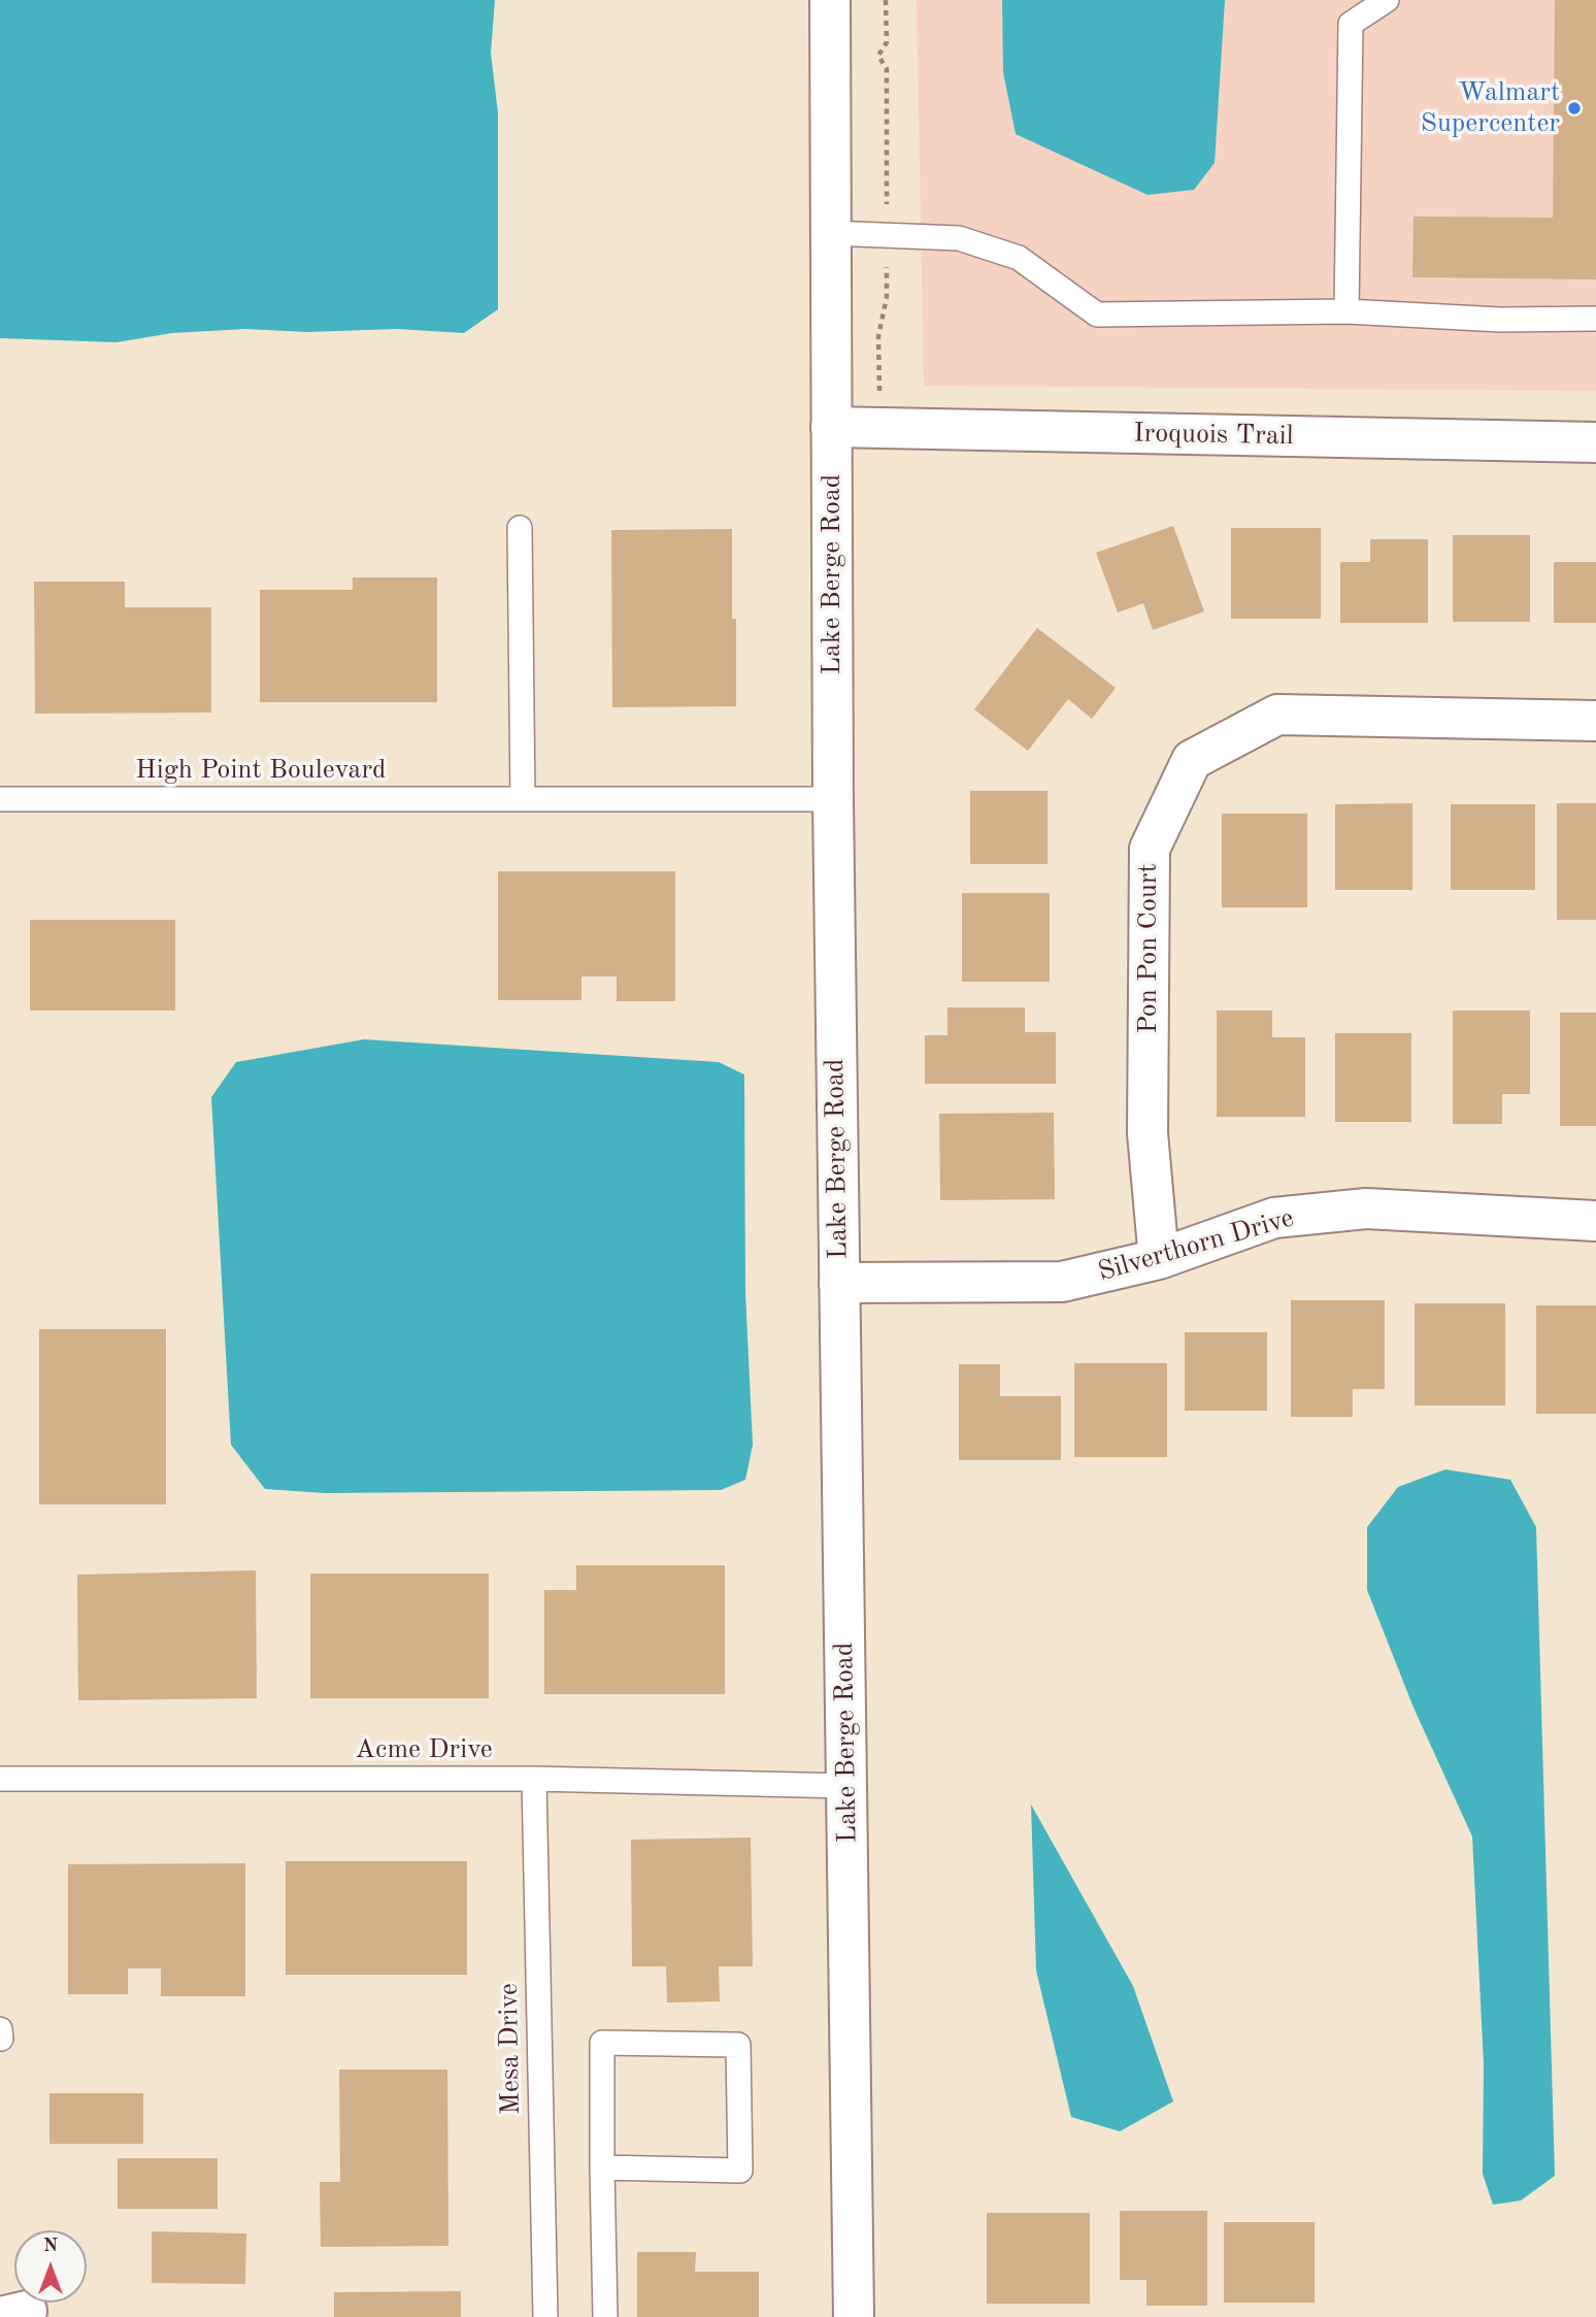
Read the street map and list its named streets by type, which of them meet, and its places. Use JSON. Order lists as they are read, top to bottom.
{
  "streets": {
    "street": [
      "Iroquois Trail",
      "Lake Berge Road",
      "Pon Pon Court",
      "Silverthorn Drive"
    ],
    "lane": ["High Point Boulevard", "Acme Drive", "Mesa Drive"]
  },
  "crossings": [
    ["Iroquois Trail", "Lake Berge Road"],
    ["Lake Berge Road", "High Point Boulevard"],
    ["Lake Berge Road", "Silverthorn Drive"],
    ["Lake Berge Road", "Acme Drive"],
    ["Pon Pon Court", "Silverthorn Drive"],
    ["Acme Drive", "Mesa Drive"]
  ],
  "places": ["Walmart Supercenter"],
  "north": "top"
}
